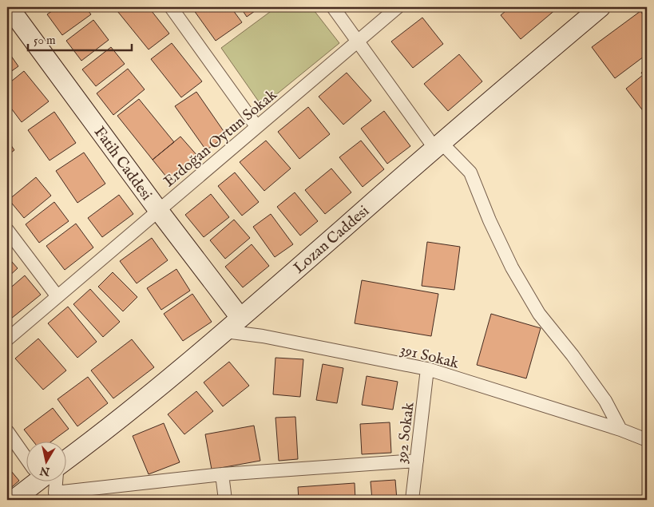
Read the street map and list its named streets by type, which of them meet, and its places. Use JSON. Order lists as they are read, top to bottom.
{
  "streets": {
    "street": [
      "Erdoğan Oytun Sokak",
      "Fatih Caddesi",
      "Lozan Caddesi",
      "391 Sokak",
      "392 Sokak"
    ]
  },
  "crossings": [
    ["Erdoğan Oytun Sokak", "Fatih Caddesi"],
    ["Fatih Caddesi", "Lozan Caddesi"],
    ["Lozan Caddesi", "391 Sokak"],
    ["391 Sokak", "392 Sokak"]
  ],
  "scale_bar": "50 m",
  "north": "bottom"
}
